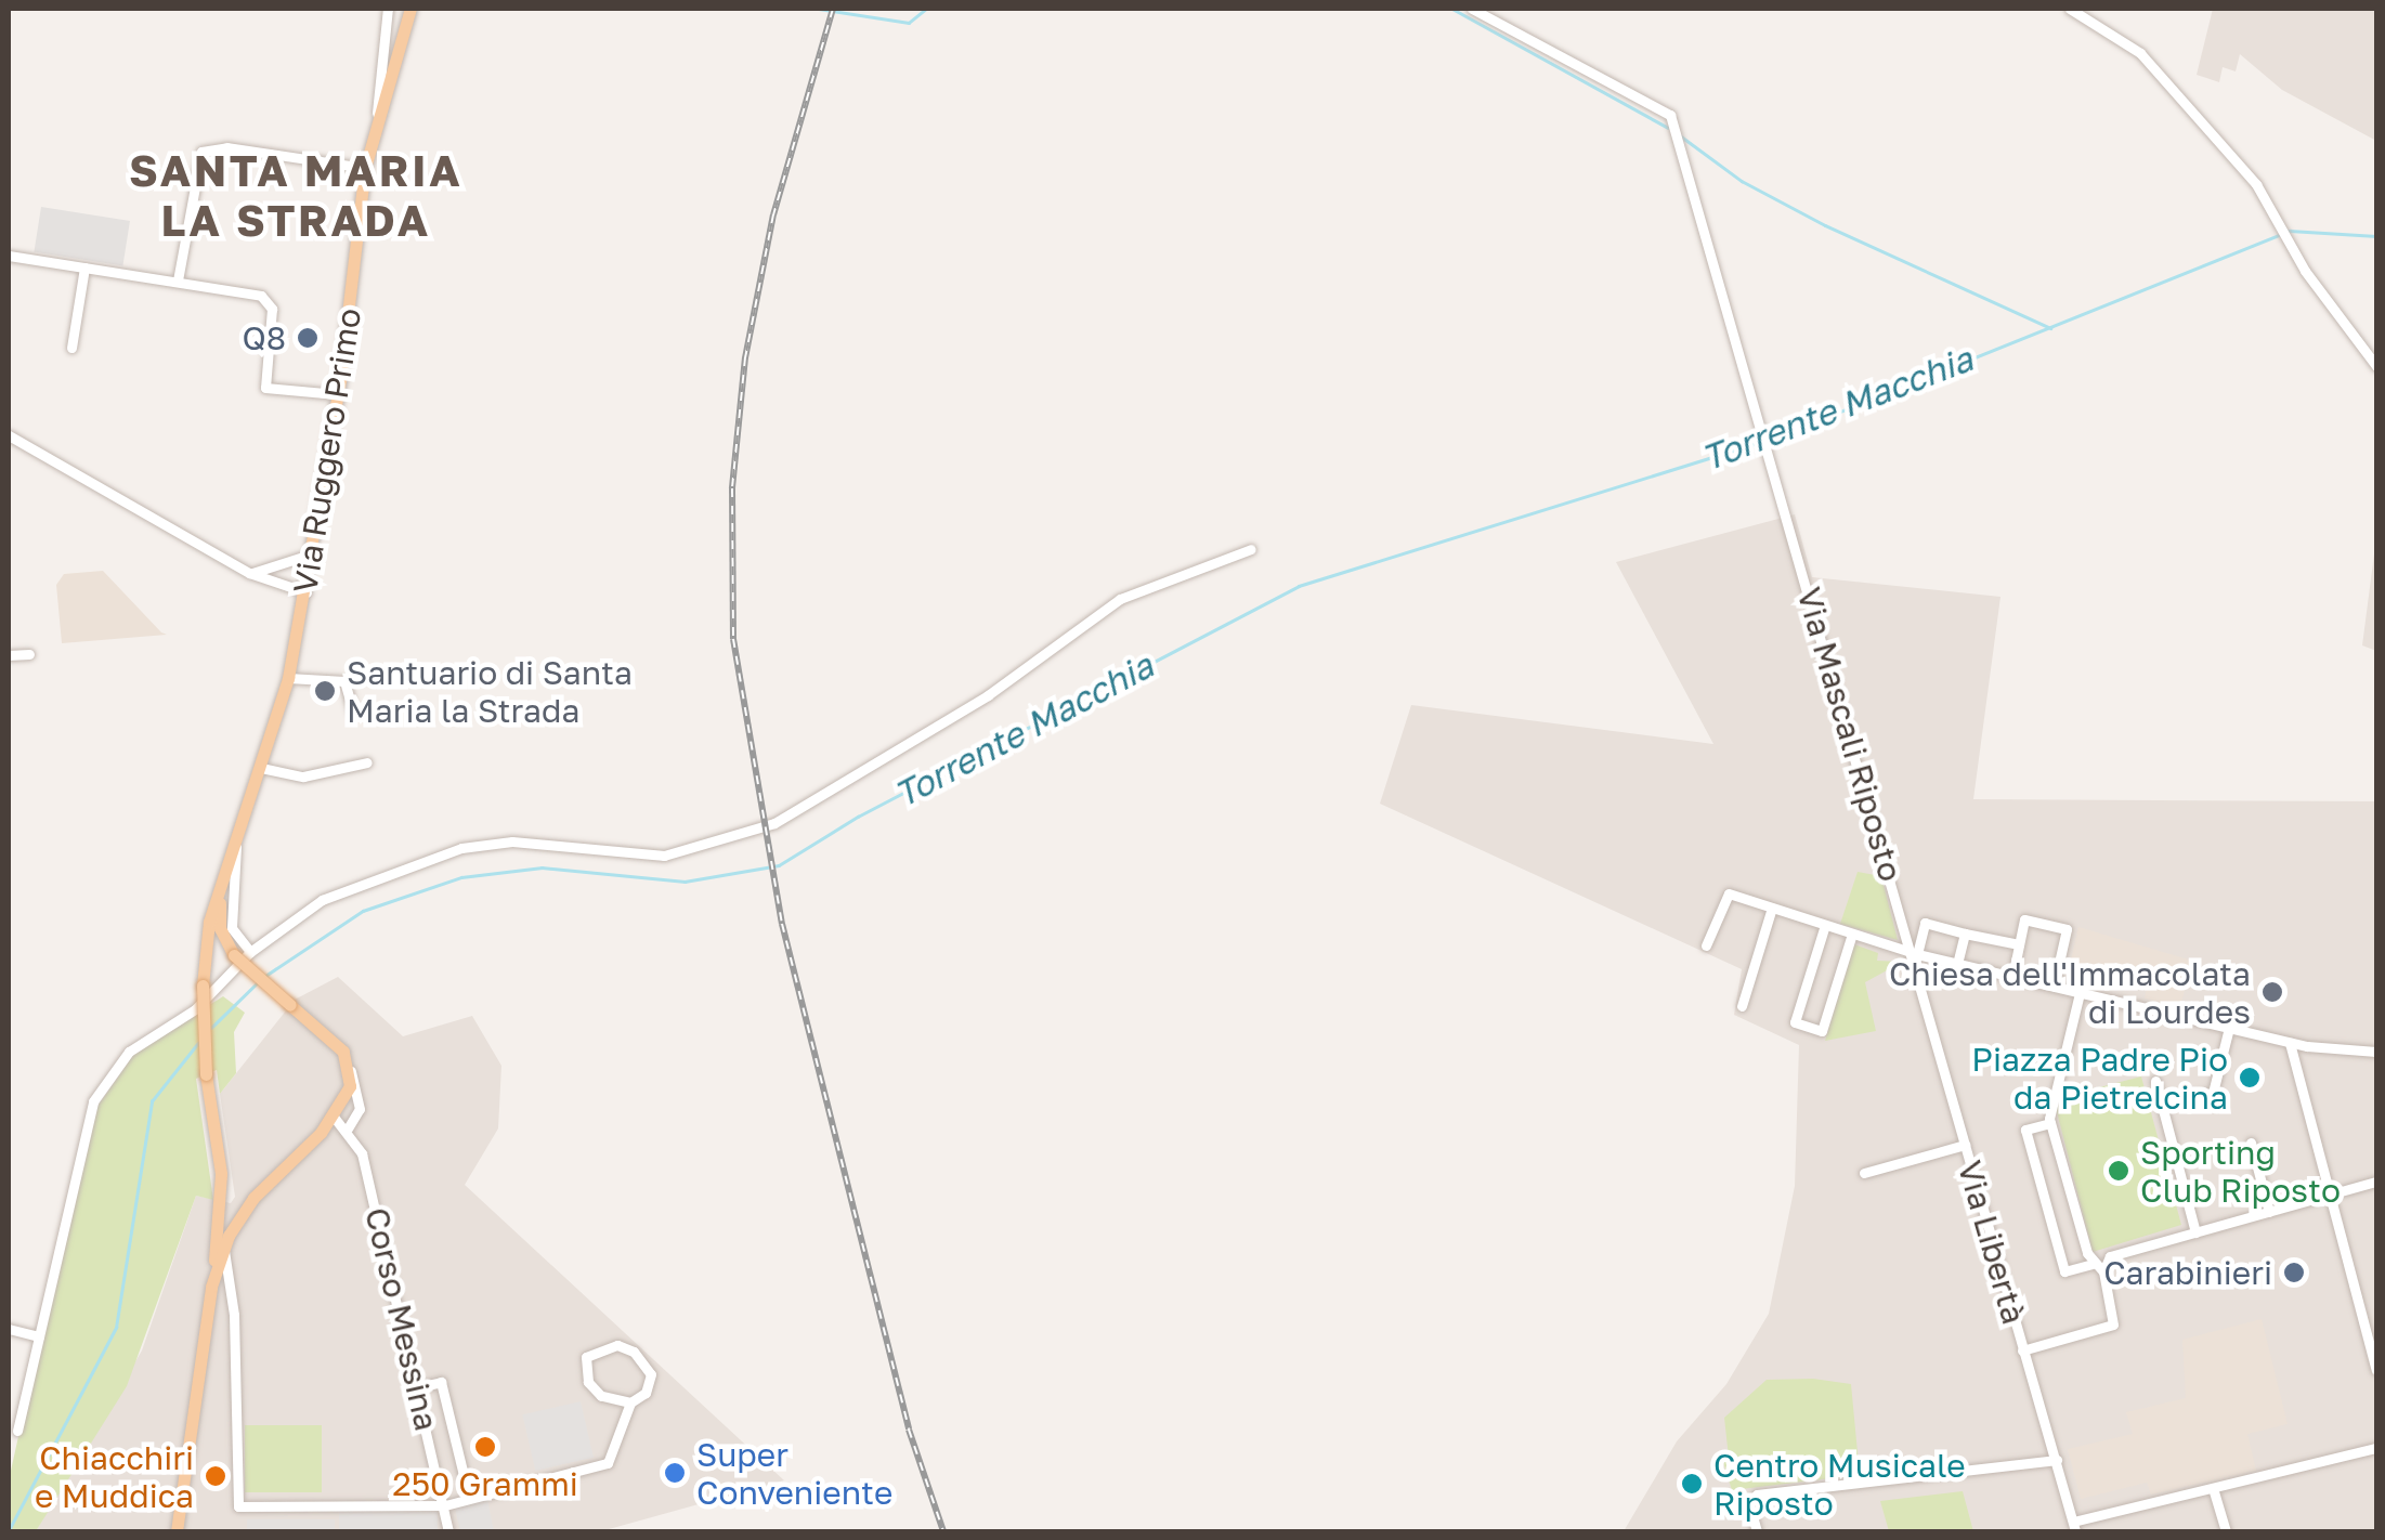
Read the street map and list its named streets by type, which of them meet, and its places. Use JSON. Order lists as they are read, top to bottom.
{
  "streets": {
    "main road": ["Via Ruggero Primo"],
    "street": ["Via Mascali Riposto", "Via Libertà", "Corso Messina"]
  },
  "crossings": [
    ["Via Mascali Riposto", "Via Libertà"]
  ],
  "districts": ["SANTA MARIA LA STRADA"],
  "water": ["Torrente Macchia"],
  "places": [
    "Q8",
    "Santuario di Santa Maria la Strada",
    "Chiesa dell'Immacolata di Lourdes",
    "Piazza Padre Pio da Pietrelcina",
    "Sporting Club Riposto",
    "Carabinieri",
    "250 Grammi",
    "Super Conveniente",
    "Chiacchiri e Muddica",
    "Centro Musicale Riposto"
  ]
}
